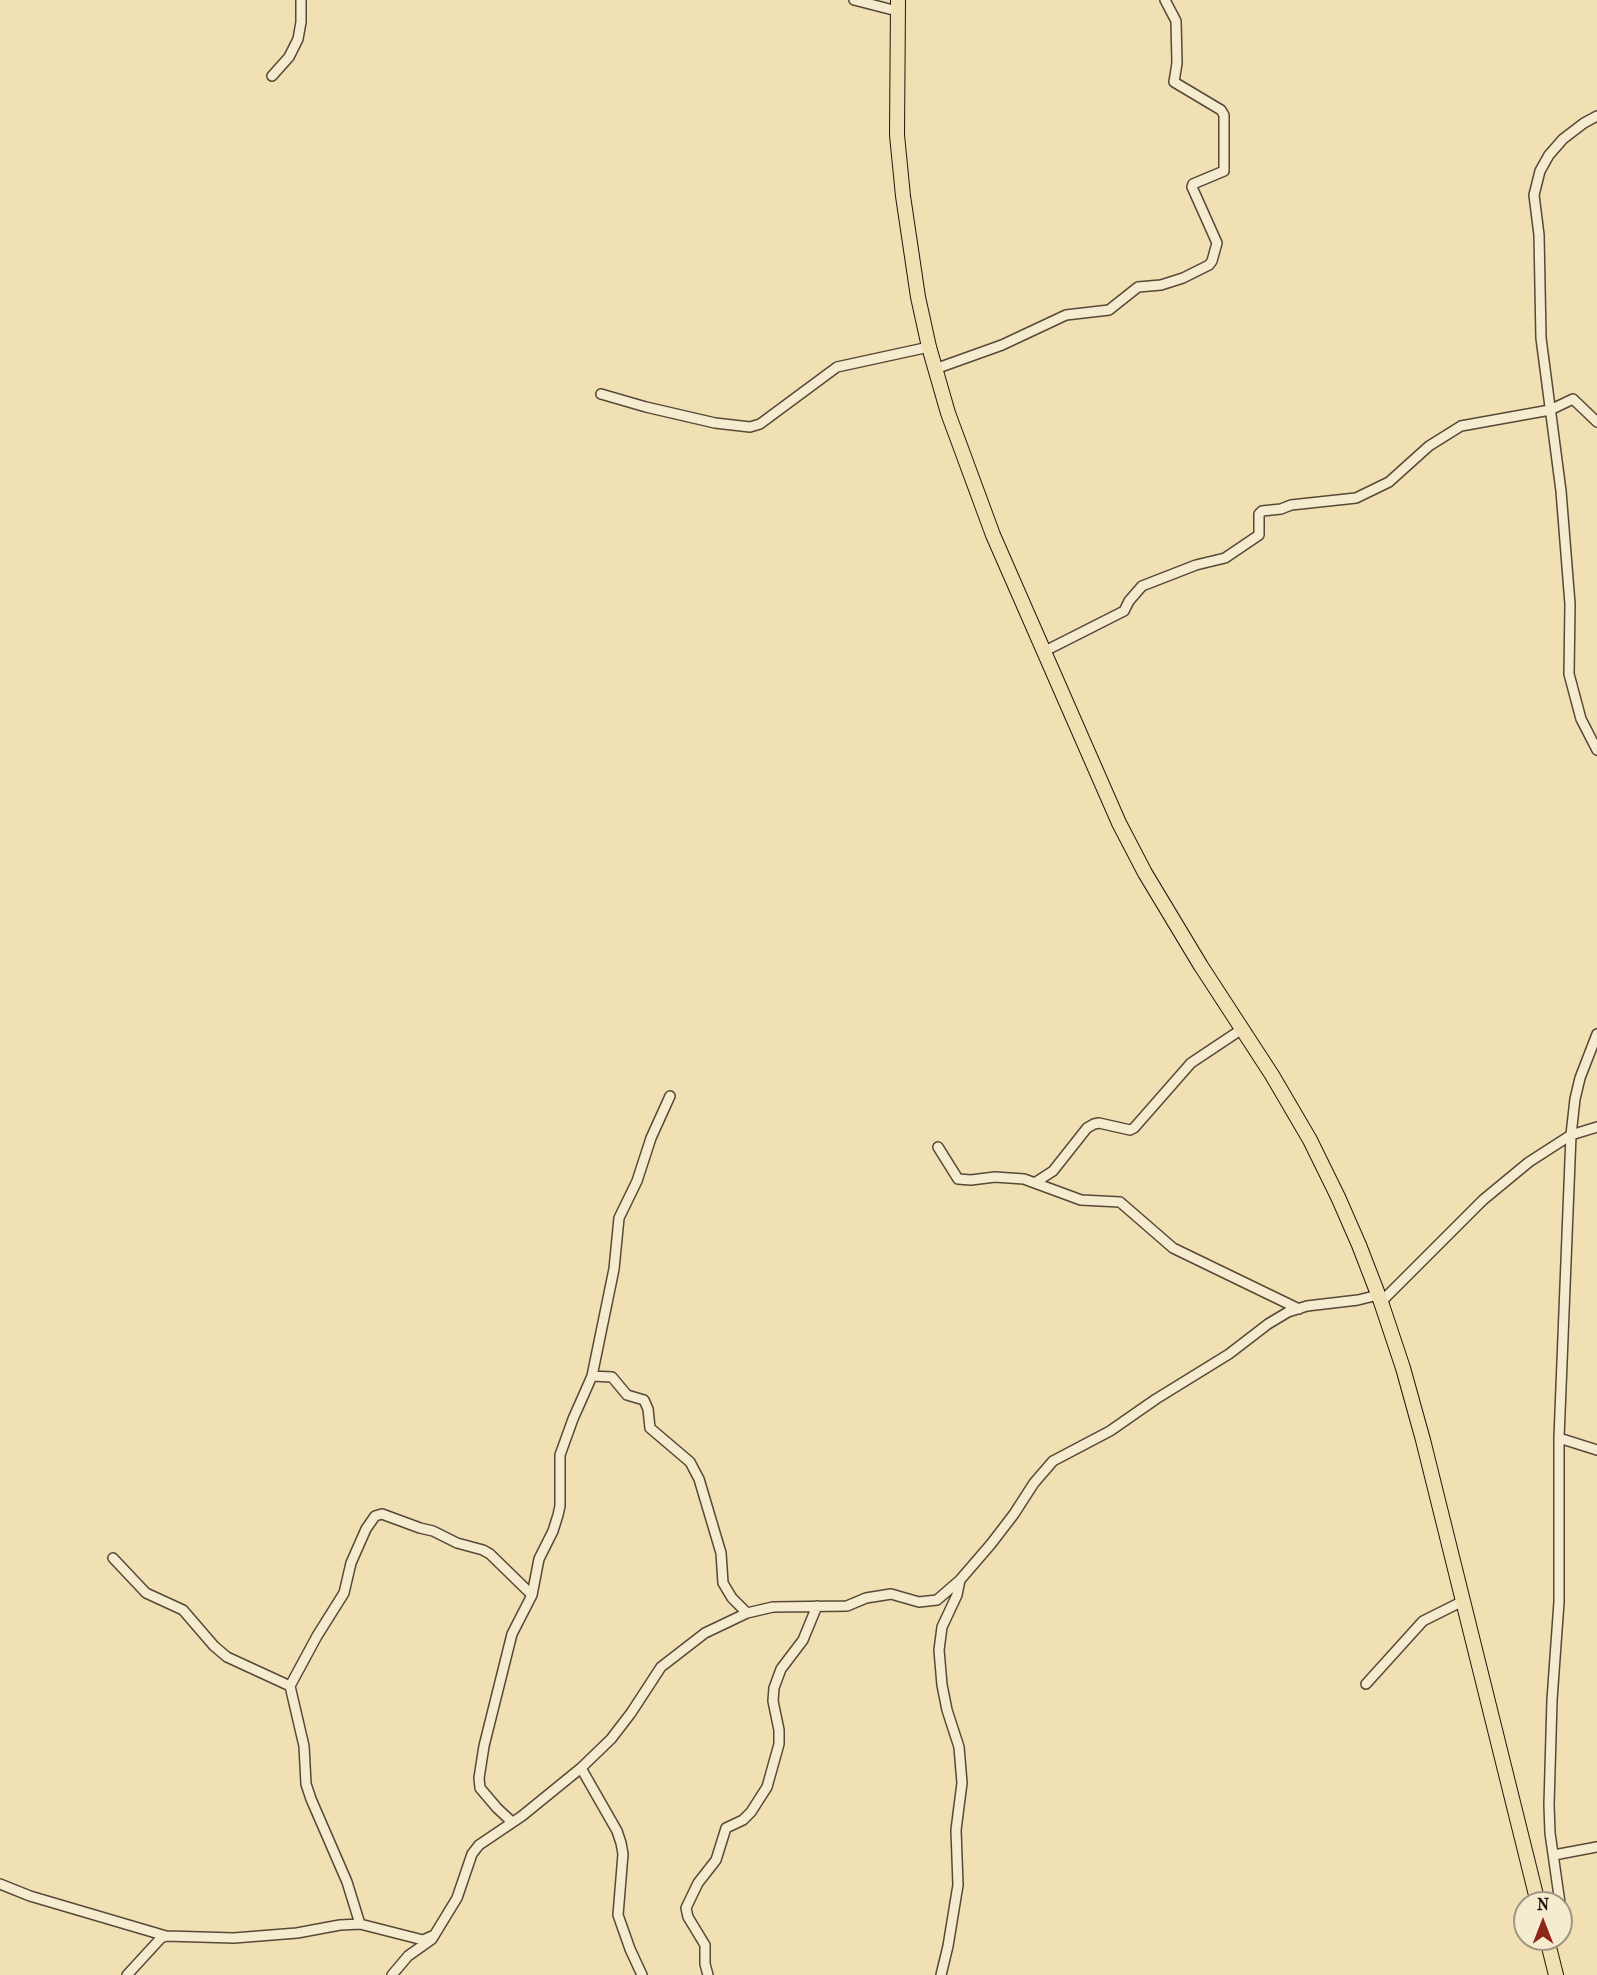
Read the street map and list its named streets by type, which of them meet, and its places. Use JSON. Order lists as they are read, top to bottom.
{
  "north": "top"
}
